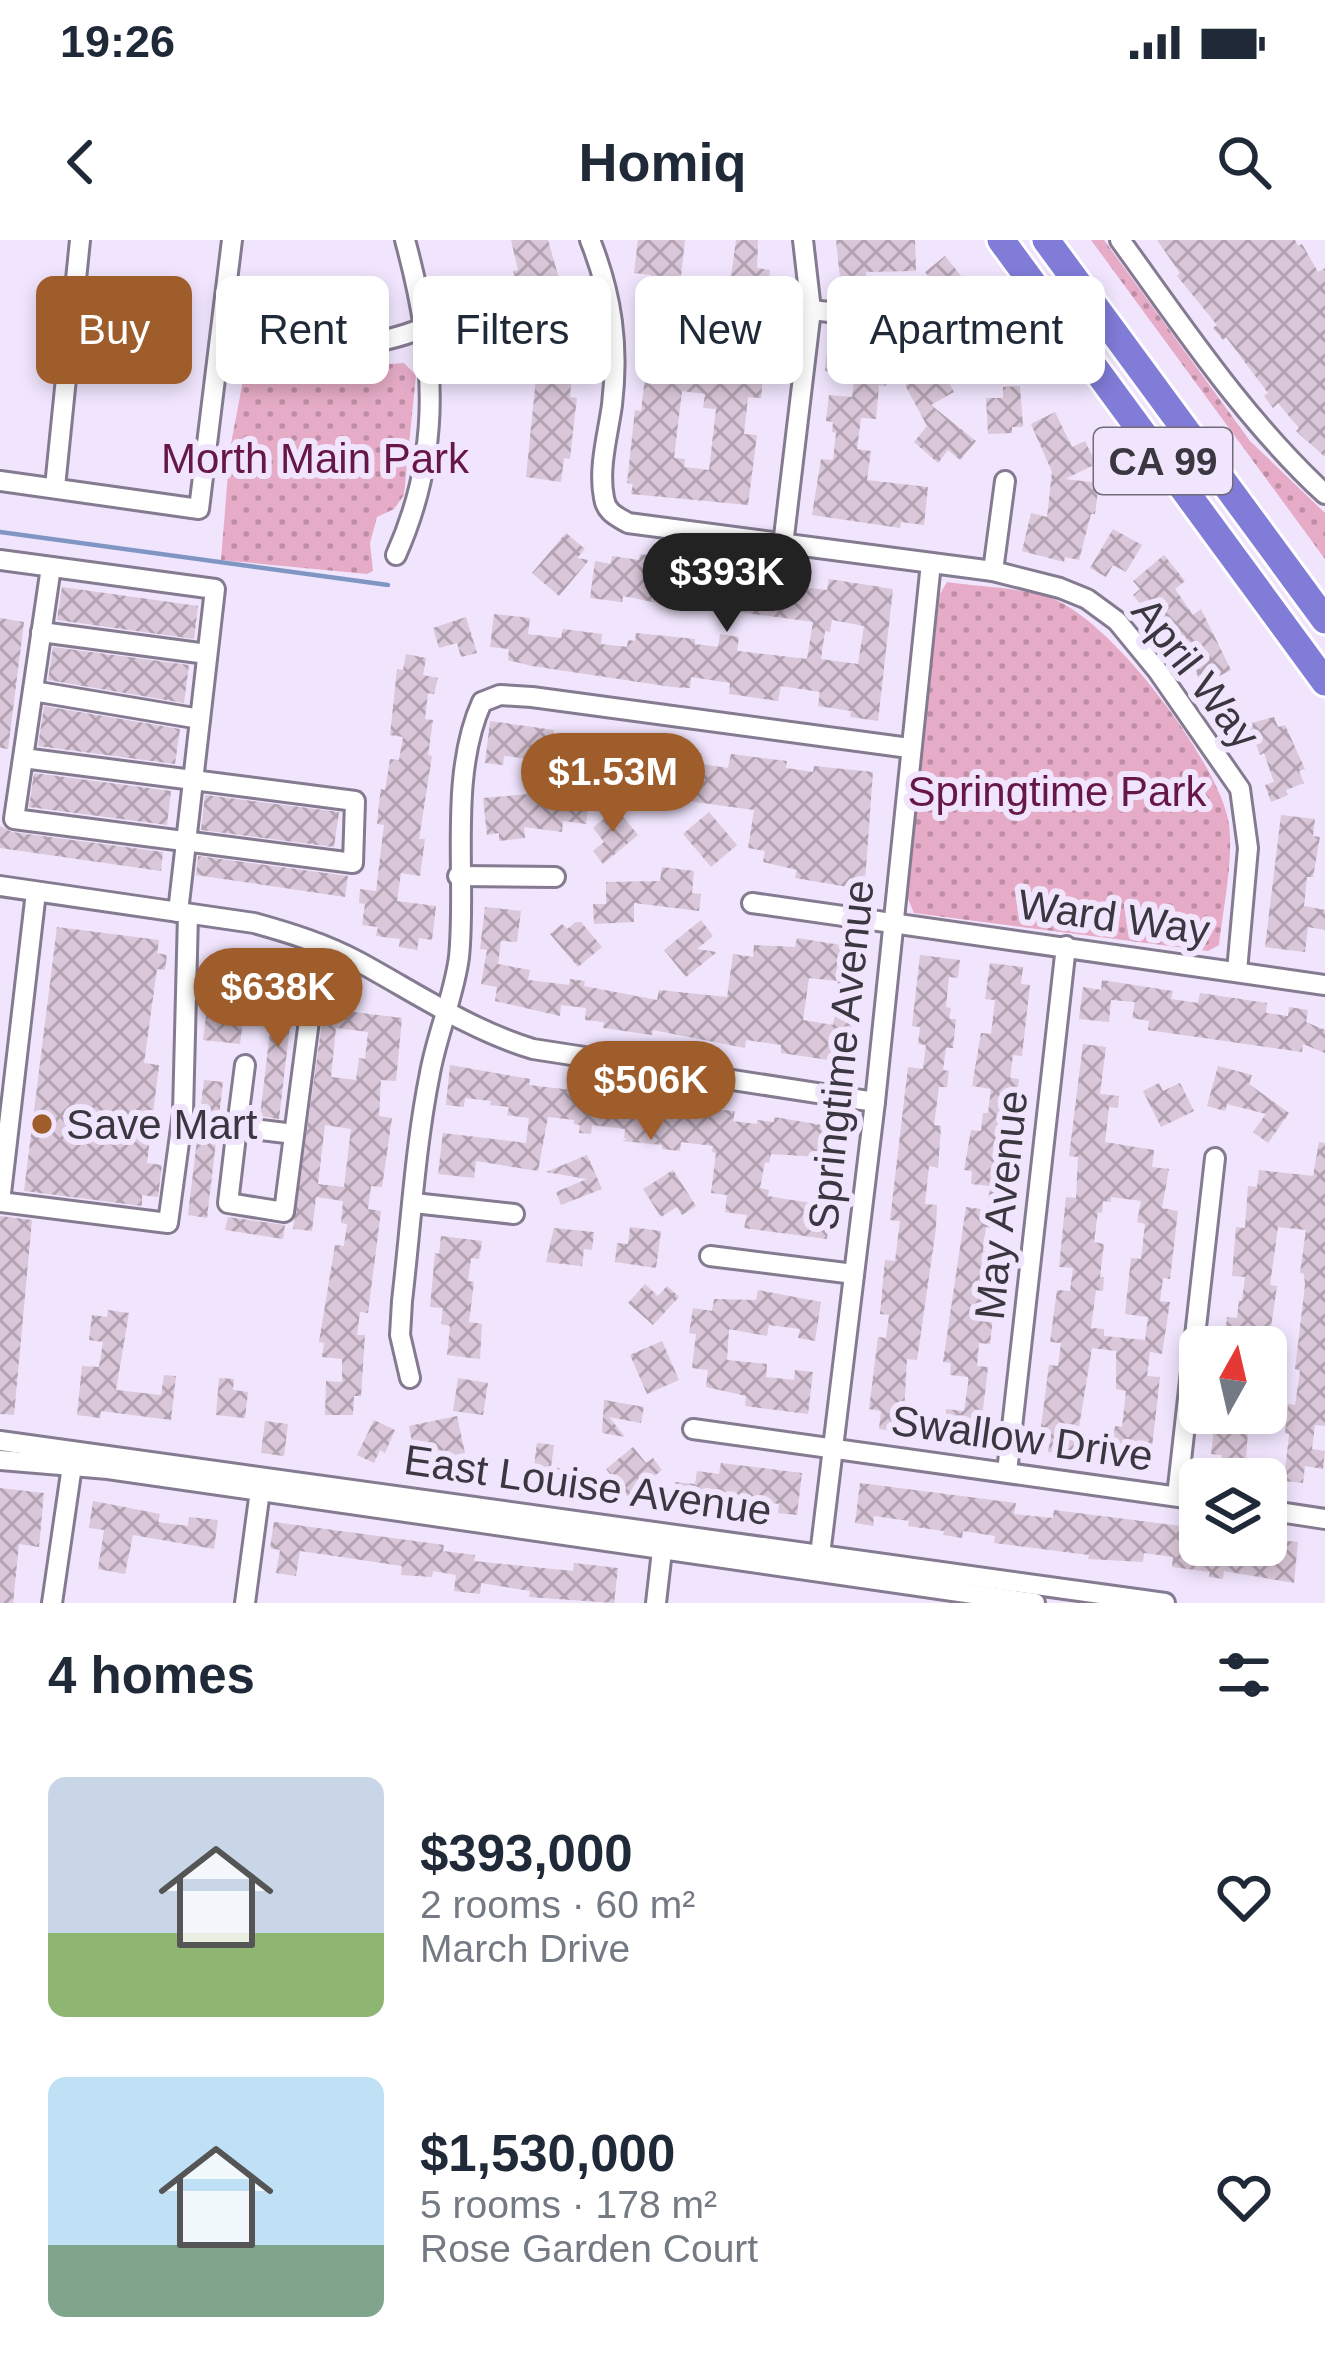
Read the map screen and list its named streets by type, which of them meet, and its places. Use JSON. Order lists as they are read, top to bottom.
{
  "streets": {
    "highway": ["CA 99"],
    "street": [
      "April Way",
      "Ward Way",
      "Springtime Avenue",
      "May Avenue",
      "Swallow Drive",
      "East Louise Avenue"
    ]
  },
  "crossings": [
    ["April Way", "Ward Way"],
    ["April Way", "Springtime Avenue"],
    ["Ward Way", "Springtime Avenue"],
    ["Ward Way", "May Avenue"],
    ["Springtime Avenue", "Swallow Drive"],
    ["Springtime Avenue", "East Louise Avenue"],
    ["May Avenue", "Swallow Drive"]
  ],
  "parks": ["Morth Main Park", "Springtime Park"],
  "places": ["Save Mart"],
  "north": "top",
  "page": {
    "status": "19:26",
    "header": "Homiq",
    "chip": [
      "Buy",
      "Rent",
      "Filters",
      "New",
      "Apartment"
    ],
    "price": [
      "$393K",
      "$1.53M",
      "$638K",
      "$506K"
    ],
    "heading": "4 homes",
    "list": [
      {
        "name": "$393,000",
        "note": "2 rooms · 60 m² · March Drive"
      },
      {
        "name": "$1,530,000",
        "note": "5 rooms · 178 m² · Rose Garden Court"
      }
    ]
  }
}
